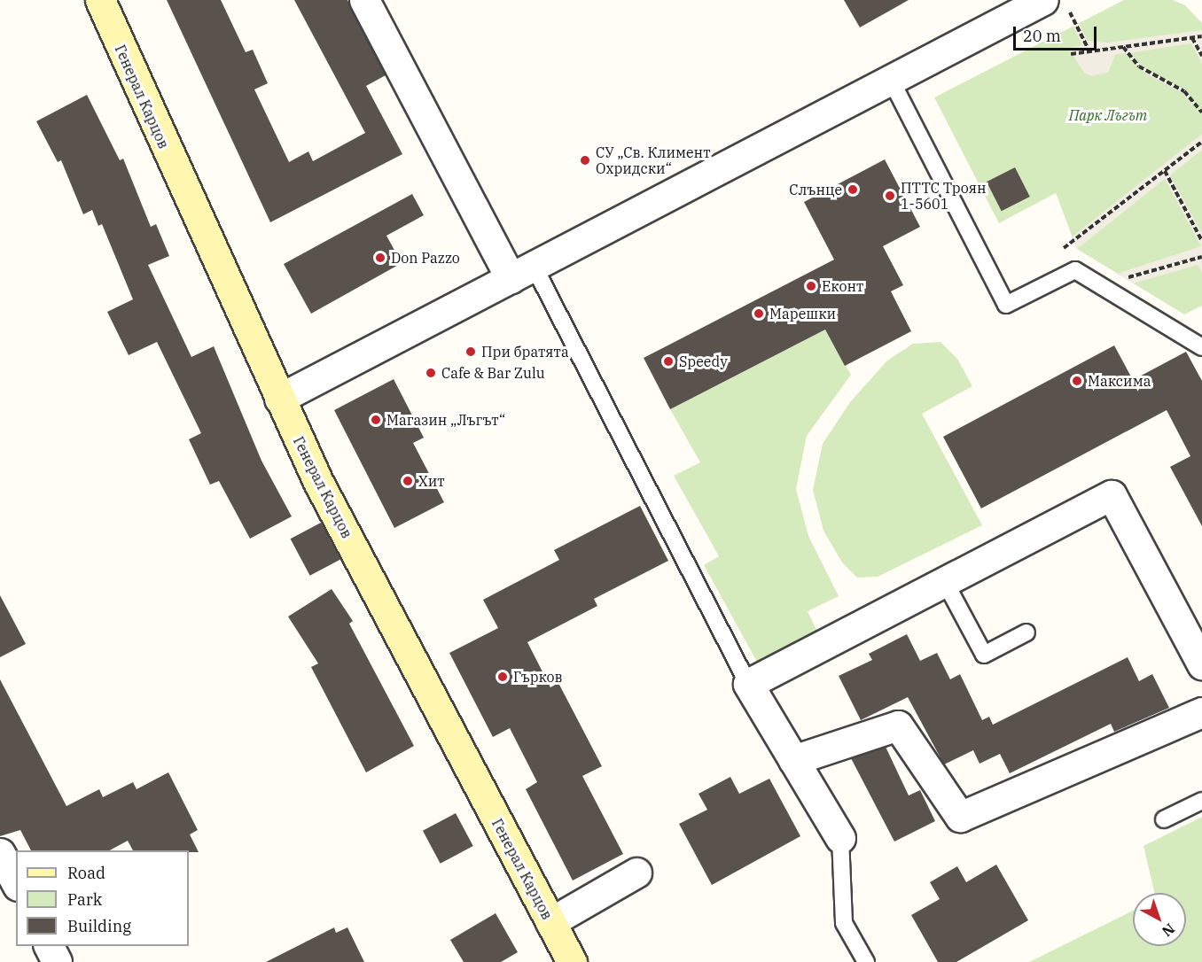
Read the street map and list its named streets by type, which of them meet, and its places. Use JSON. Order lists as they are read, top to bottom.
{
  "streets": {
    "main road": ["Генерал Карцов"]
  },
  "parks": ["Парк Лъгът"],
  "places": [
    "СУ „Св. Климент Охридски“",
    "Слънце",
    "ПТТС Троян 1-5601",
    "Don Pazzo",
    "Еконт",
    "Марешки",
    "При братята",
    "Speedy",
    "Cafe & Bar Zulu",
    "Максима",
    "Магазин „Лъгът“",
    "Хит",
    "Гърков"
  ],
  "legend": ["Road", "Park", "Building"],
  "scale_bar": "20 m",
  "north": "bottom right"
}
